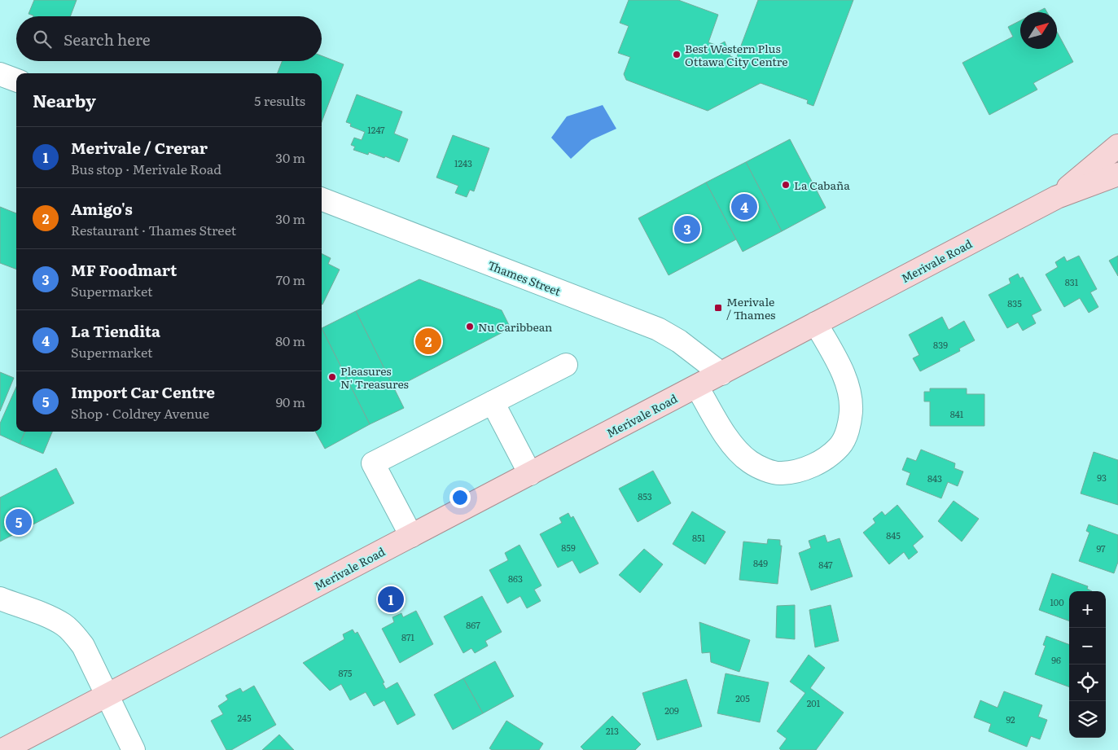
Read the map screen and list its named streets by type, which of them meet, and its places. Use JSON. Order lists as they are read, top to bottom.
{
  "streets": {
    "main road": ["Merivale Road"],
    "street": ["Thames Street"]
  },
  "crossings": [
    ["Merivale Road", "Thames Street"]
  ],
  "places": {
    "other": [
      "Best Western Plus Ottawa City Centre",
      "La Cabaña",
      "Nu Caribbean",
      "Pleasures N' Treasures"
    ],
    "transit": ["Merivale / Thames"]
  },
  "house_numbers": [
    "1247",
    "1243",
    "831",
    "835",
    "839",
    "841",
    "93",
    "843",
    "853",
    "845",
    "851",
    "859",
    "97",
    "849",
    "847",
    "863",
    "100",
    "867",
    "871",
    "96",
    "875",
    "205",
    "201",
    "209",
    "245",
    "92",
    "213"
  ],
  "north": "top right",
  "page": {
    "search": "Search here",
    "heading": ["Nearby", "5 results"],
    "list": [
      {
        "mark": "1",
        "name": "Merivale / Crerar",
        "note": "Bus stop · Merivale Road",
        "value": "30 m"
      },
      {
        "mark": "2",
        "name": "Amigo's",
        "note": "Restaurant · Thames Street",
        "value": "30 m"
      },
      {
        "mark": "3",
        "name": "MF Foodmart",
        "note": "Supermarket",
        "value": "70 m"
      },
      {
        "mark": "4",
        "name": "La Tiendita",
        "note": "Supermarket",
        "value": "80 m"
      },
      {
        "mark": "5",
        "name": "Import Car Centre",
        "note": "Shop · Coldrey Avenue",
        "value": "90 m"
      }
    ],
    "pins": [
      "4",
      "3",
      "2",
      "5",
      "1"
    ],
    "map_buttons": ["+", "−"]
  }
}
